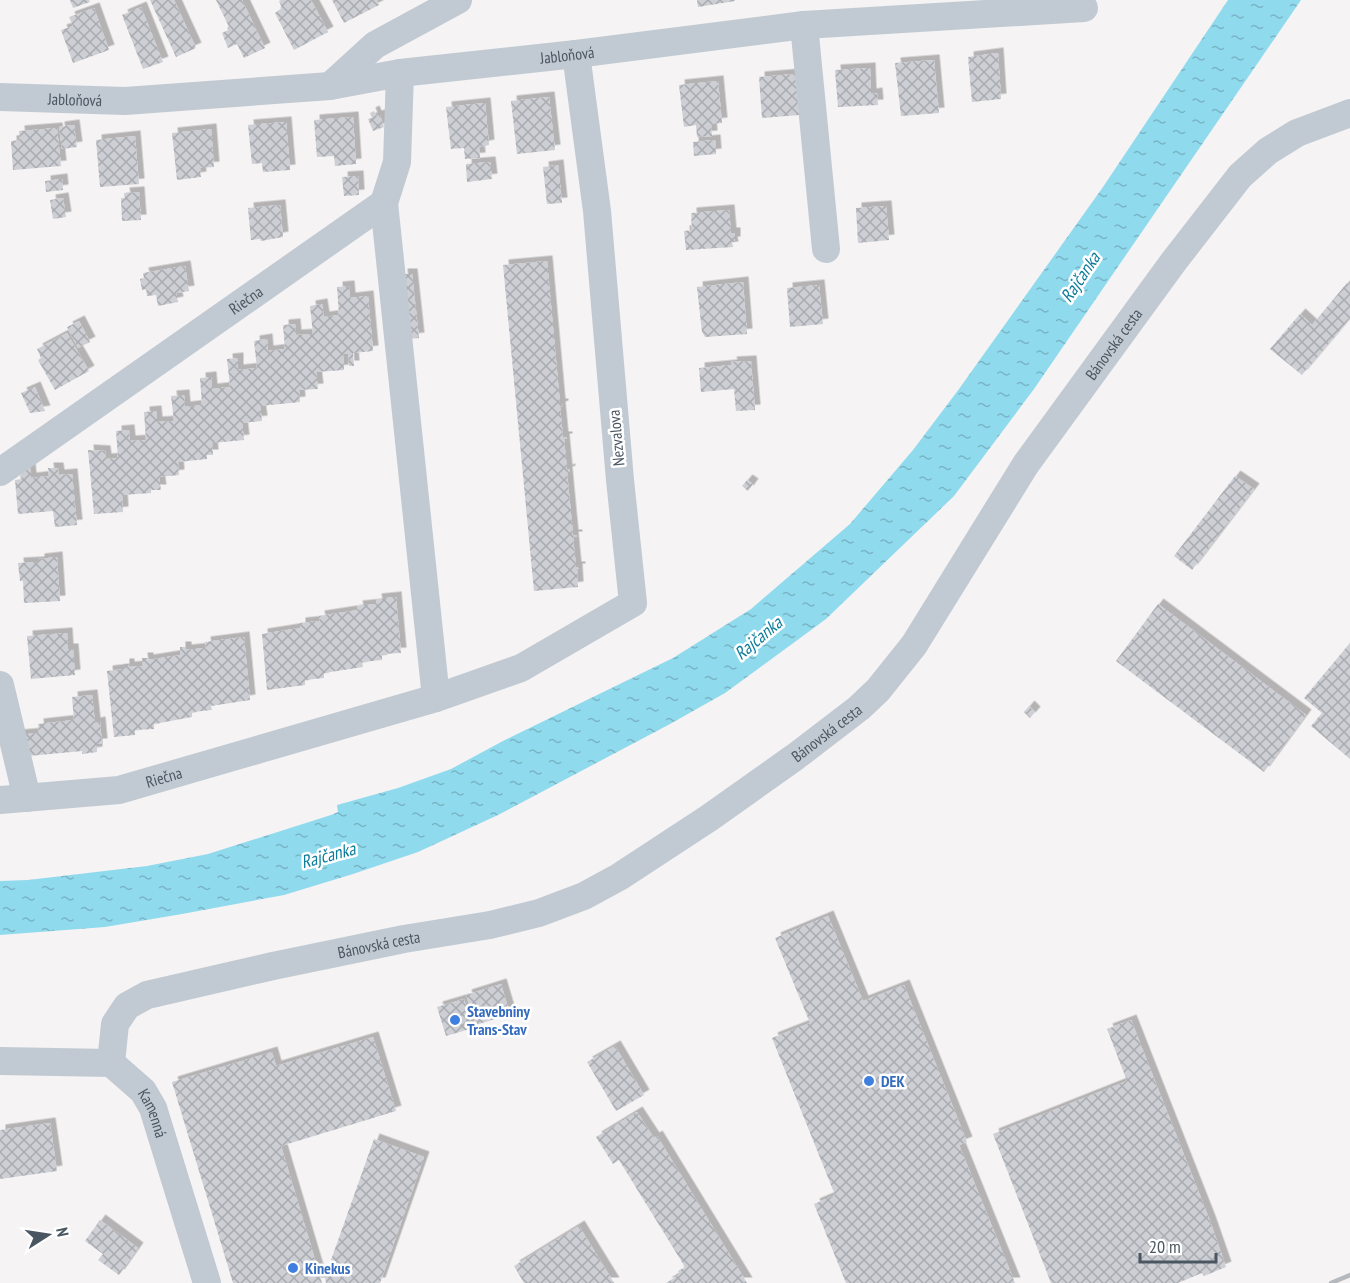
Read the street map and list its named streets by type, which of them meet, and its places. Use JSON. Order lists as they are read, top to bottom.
{
  "streets": {
    "street": [
      "Jabloňová",
      "Riečna",
      "Bánovská cesta",
      "Nezvalova",
      "Kamenná"
    ]
  },
  "crossings": [
    ["Jabloňová", "Nezvalova"],
    ["Riečna", "Nezvalova"],
    ["Bánovská cesta", "Kamenná"]
  ],
  "water": ["Rajčanka"],
  "places": ["Stavebniny Trans-Stav", "DEK", "Kinekus"],
  "scale_bar": "20 m",
  "north": "right"
}
